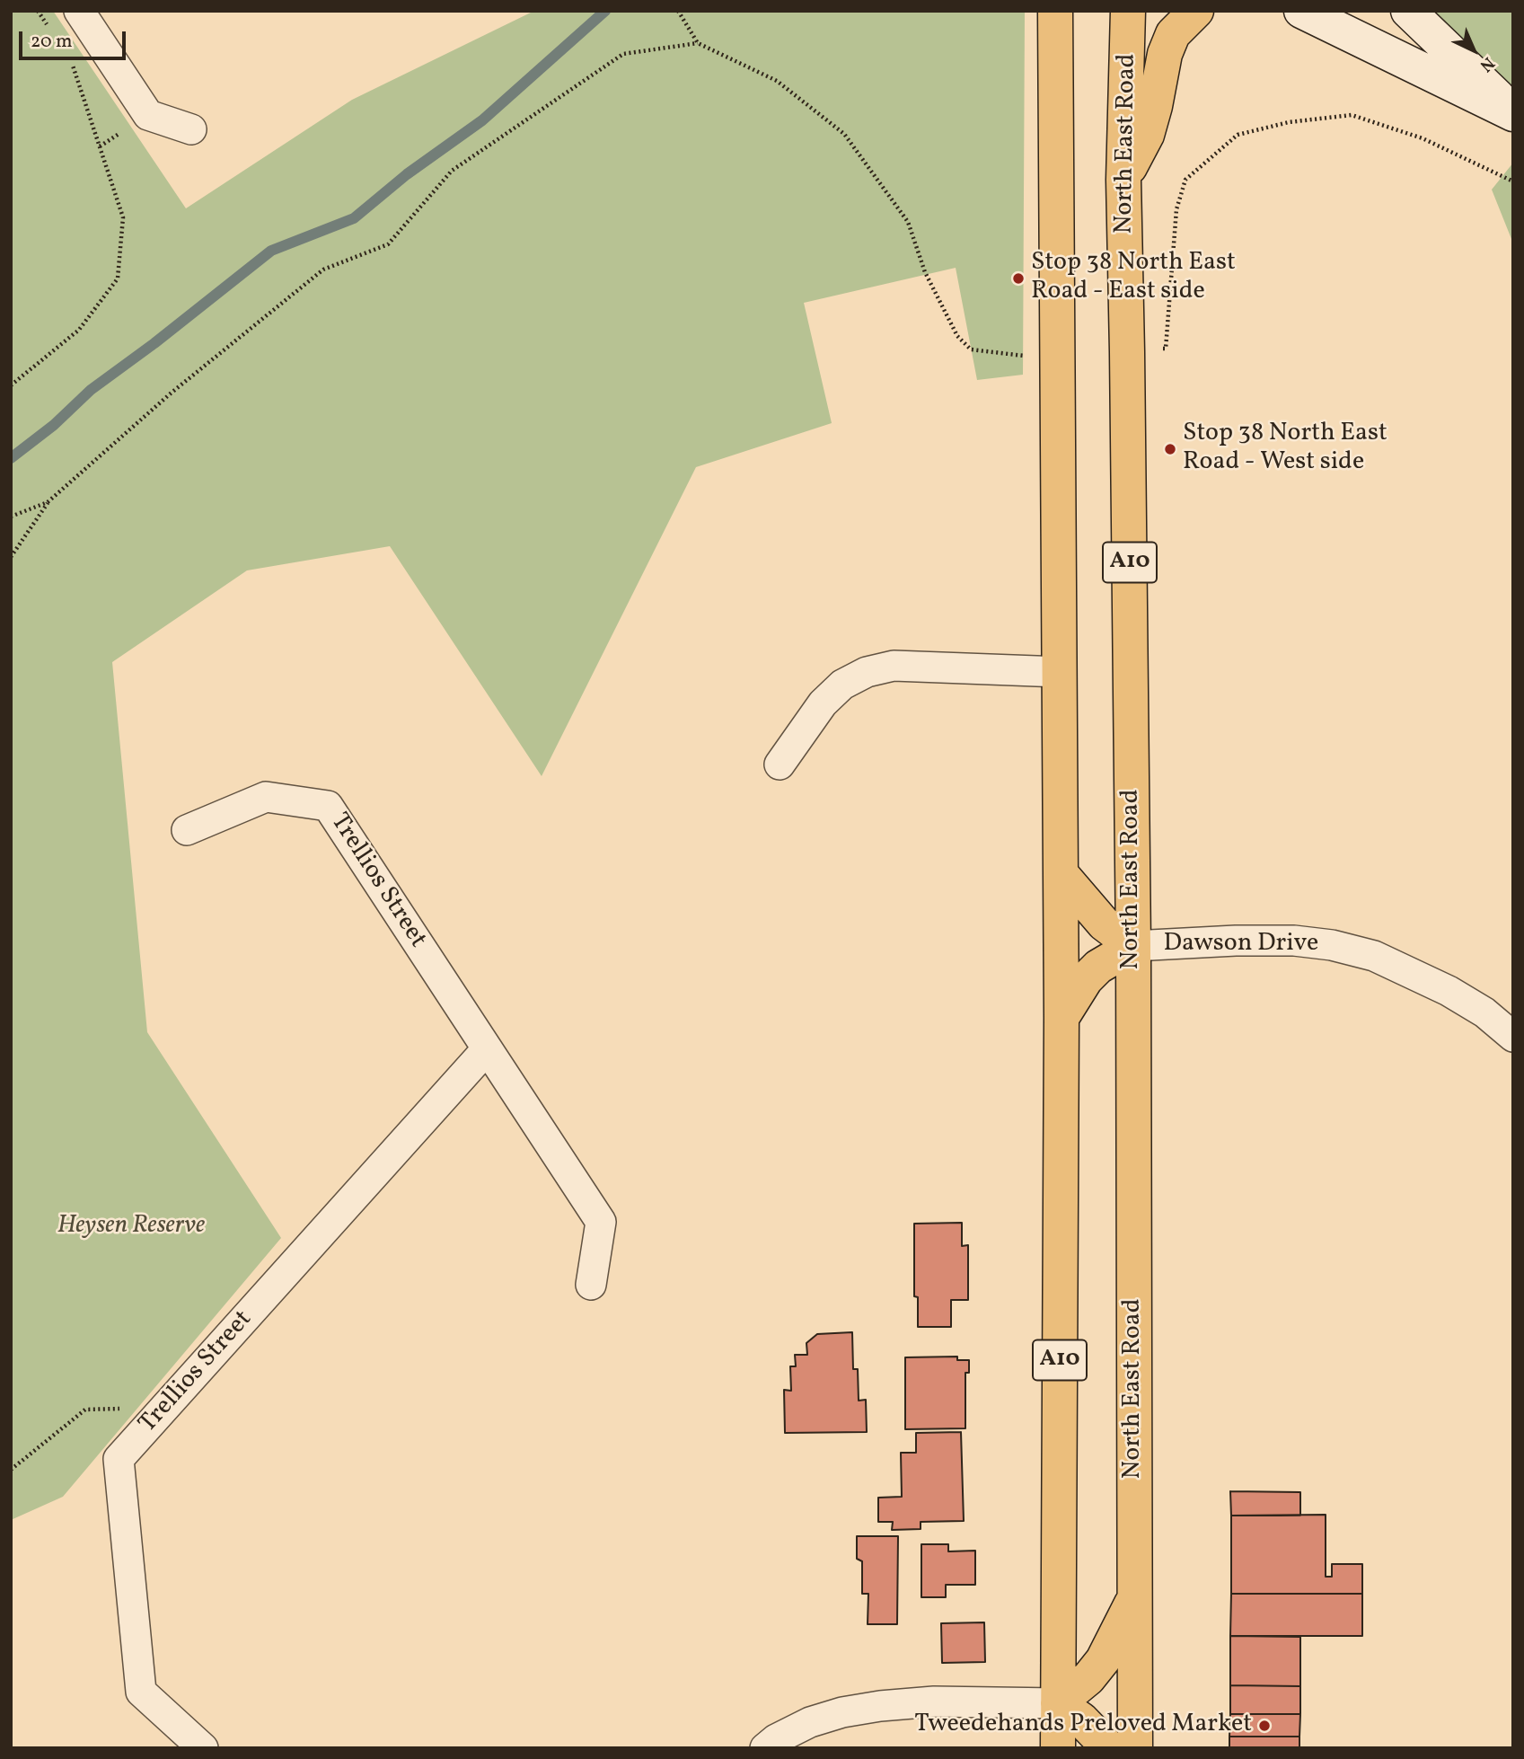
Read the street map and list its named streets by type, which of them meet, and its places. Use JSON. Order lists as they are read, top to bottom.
{
  "streets": {
    "highway": ["North East Road", "A10"],
    "street": ["Trellios Street", "Dawson Drive"]
  },
  "crossings": [
    ["North East Road", "Dawson Drive"]
  ],
  "parks": ["Heysen Reserve"],
  "places": ["Stop 38 North East Road - East side", "Stop 38 North East Road - West side", "Tweedehands Preloved Market"],
  "scale_bar": "20 m",
  "north": "bottom right"
}
